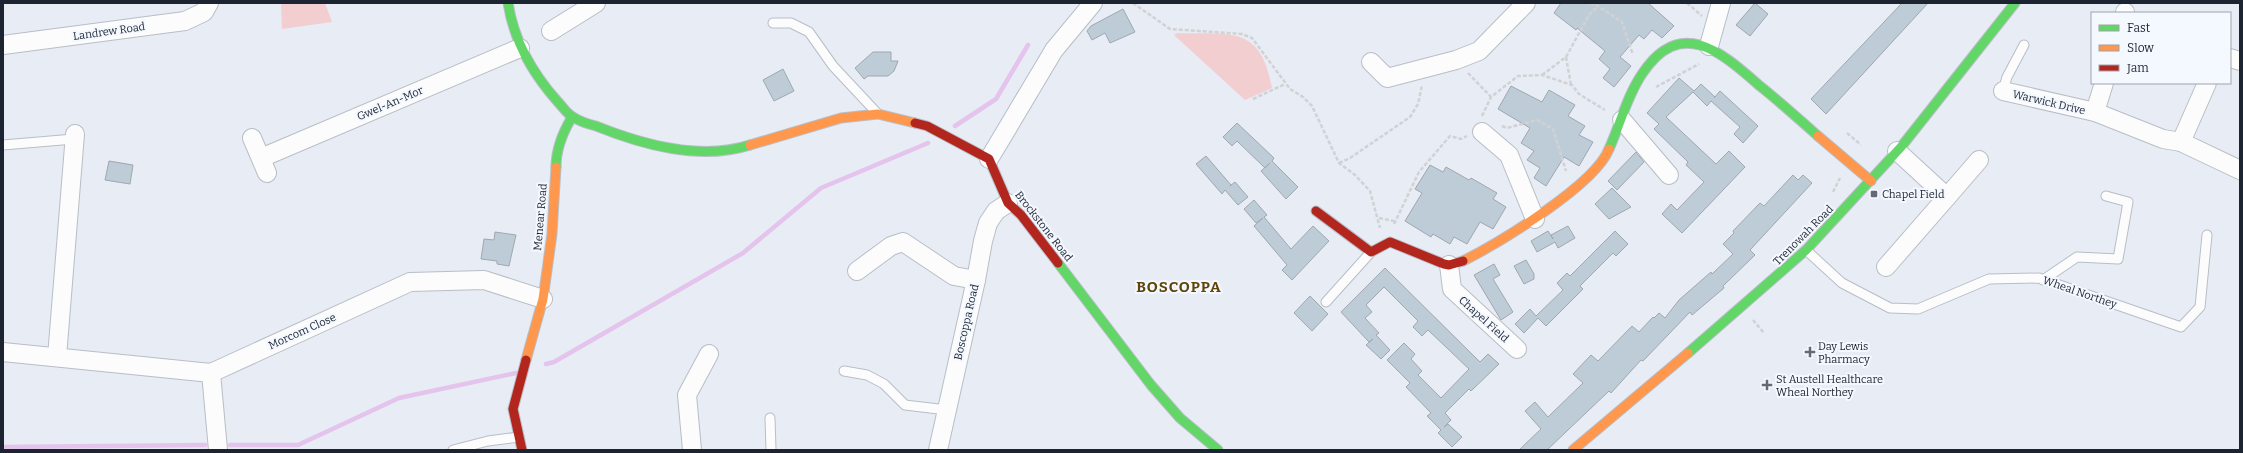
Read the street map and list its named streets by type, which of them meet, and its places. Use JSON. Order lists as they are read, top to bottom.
{
  "streets": {
    "street": [
      "Landrew Road",
      "Warwick Drive",
      "Gwel-An-Mor",
      "Menear Road",
      "Brockstone Road",
      "Trenowah Road",
      "Chapel Field",
      "Boscoppa Road",
      "Morcom Close"
    ],
    "lane": ["Wheal Northey"]
  },
  "crossings": [
    ["Menear Road", "Morcom Close"],
    ["Brockstone Road", "Boscoppa Road"],
    ["Trenowah Road", "Wheal Northey"]
  ],
  "districts": ["BOSCOPPA"],
  "places": {
    "transit": ["Chapel Field"],
    "health": ["Day Lewis Pharmacy", "St Austell Healthcare Wheal Northey"]
  },
  "legend": ["Fast", "Slow", "Jam"]
}
